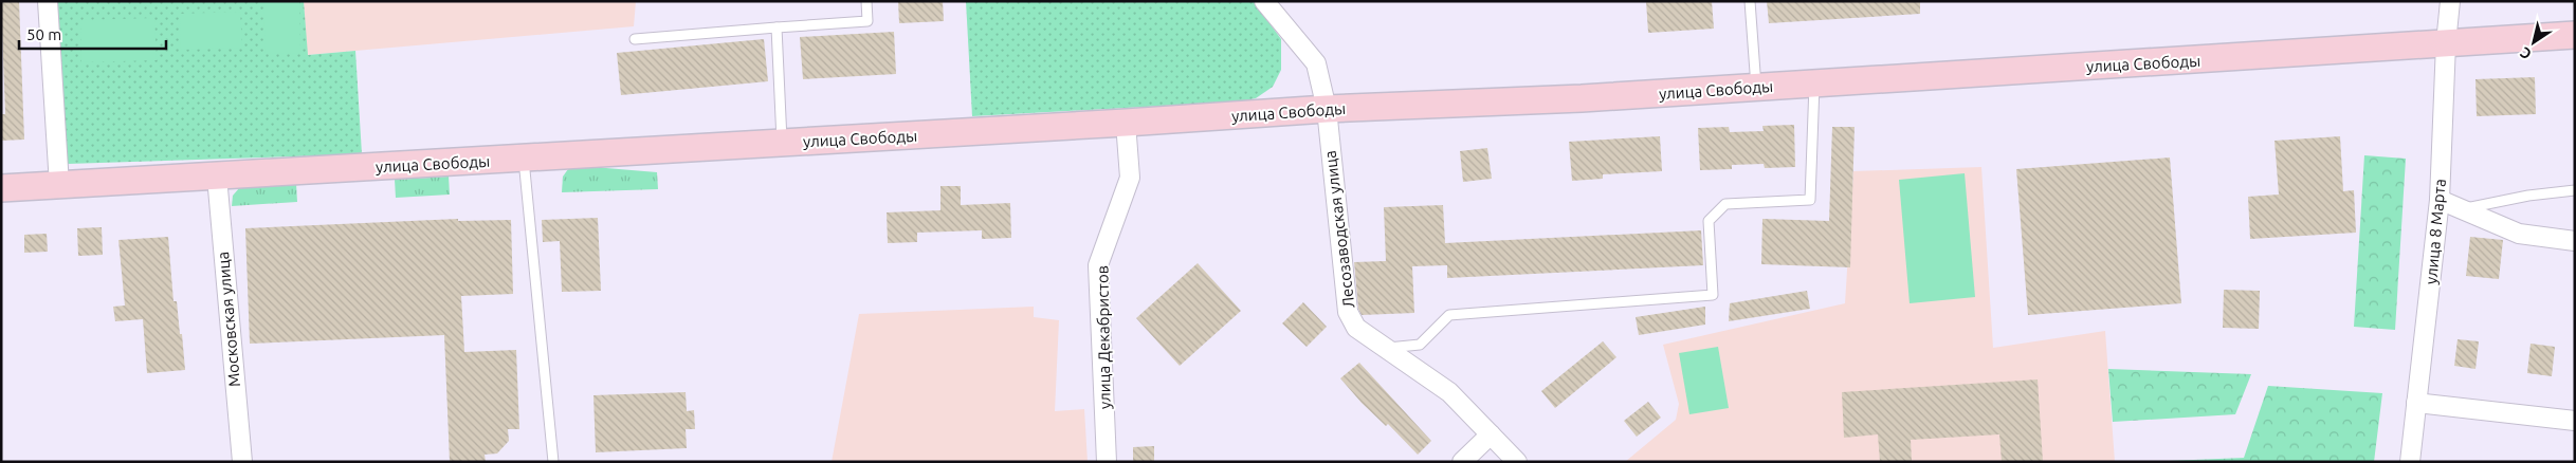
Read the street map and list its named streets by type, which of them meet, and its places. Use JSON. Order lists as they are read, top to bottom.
{
  "streets": {
    "street": [
      "улица Свободы",
      "Лесозаводская улица",
      "улица 8 Марта",
      "Московская улица",
      "улица Декабристов"
    ]
  },
  "crossings": [
    ["улица Свободы", "Лесозаводская улица"],
    ["улица Свободы", "улица 8 Марта"],
    ["улица Свободы", "Московская улица"],
    ["улица Свободы", "улица Декабристов"]
  ],
  "scale_bar": "50 m",
  "north": "bottom left"
}
